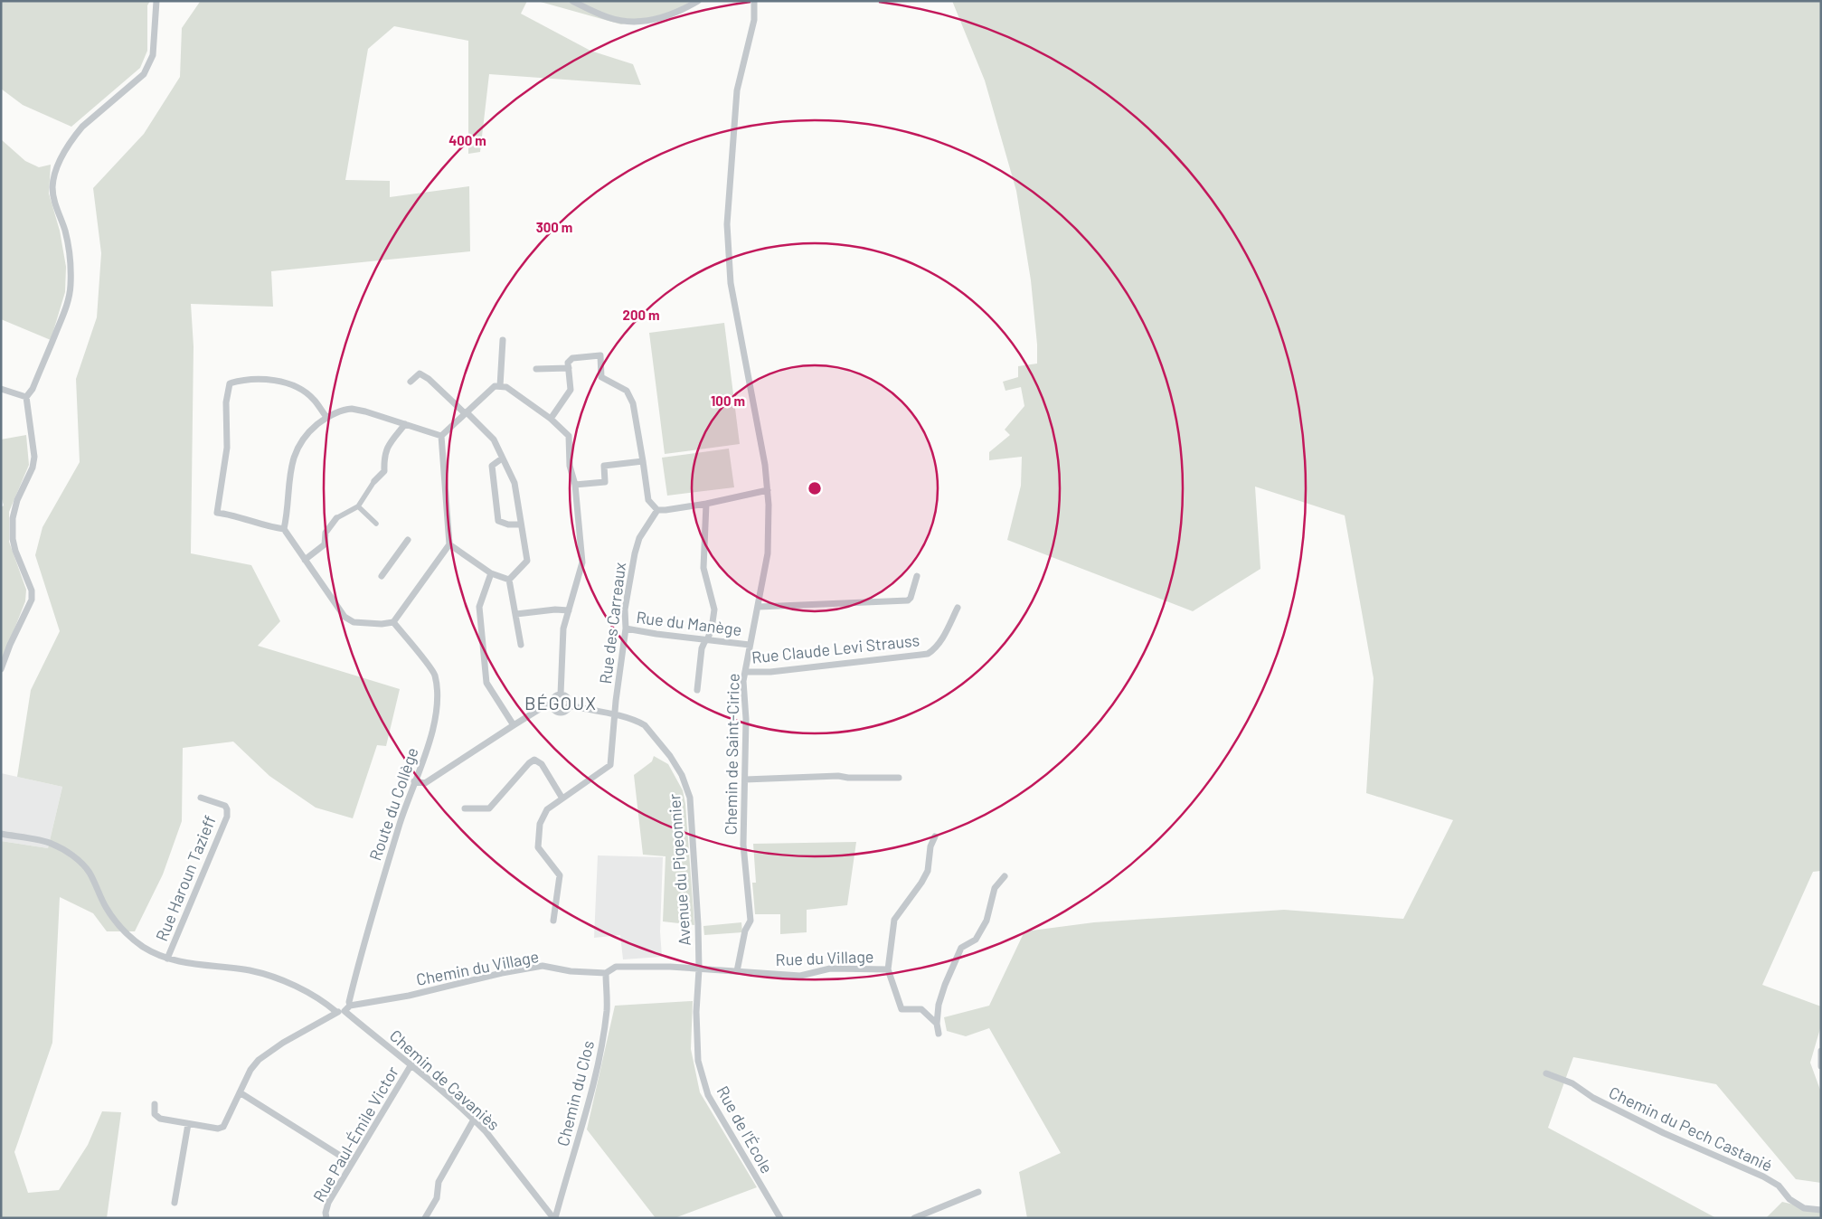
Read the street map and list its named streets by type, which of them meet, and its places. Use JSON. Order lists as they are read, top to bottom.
{
  "streets": {
    "street": [
      "Rue des Carreaux",
      "Rue du Manège",
      "Rue Claude Levi Strauss",
      "Chemin de Saint-Cirice",
      "Route du Collège",
      "Avenue du Pigeonnier",
      "Rue Haroun Tazieff",
      "Rue du Village",
      "Chemin du Village",
      "Chemin de Cavaniès",
      "Chemin du Clos",
      "Chemin du Pech Castanié",
      "Rue de l'École",
      "Rue Paul-Émile Victor"
    ]
  },
  "crossings": [
    ["Rue des Carreaux", "Rue du Manège"],
    ["Rue des Carreaux", "Avenue du Pigeonnier"],
    ["Rue du Manège", "Chemin de Saint-Cirice"],
    ["Rue Claude Levi Strauss", "Chemin de Saint-Cirice"],
    ["Chemin de Saint-Cirice", "Rue du Village"],
    ["Route du Collège", "Chemin du Village"],
    ["Avenue du Pigeonnier", "Rue du Village"],
    ["Avenue du Pigeonnier", "Chemin du Village"],
    ["Avenue du Pigeonnier", "Rue de l'École"],
    ["Rue du Village", "Chemin du Village"],
    ["Rue du Village", "Rue de l'École"],
    ["Chemin du Village", "Chemin du Clos"],
    ["Chemin du Village", "Rue de l'École"],
    ["Chemin de Cavaniès", "Chemin du Clos"],
    ["Chemin de Cavaniès", "Rue Paul-Émile Victor"]
  ],
  "districts": ["BÉGOUX"],
  "rings": [
    "400 m",
    "300 m",
    "200 m",
    "100 m"
  ]
}
